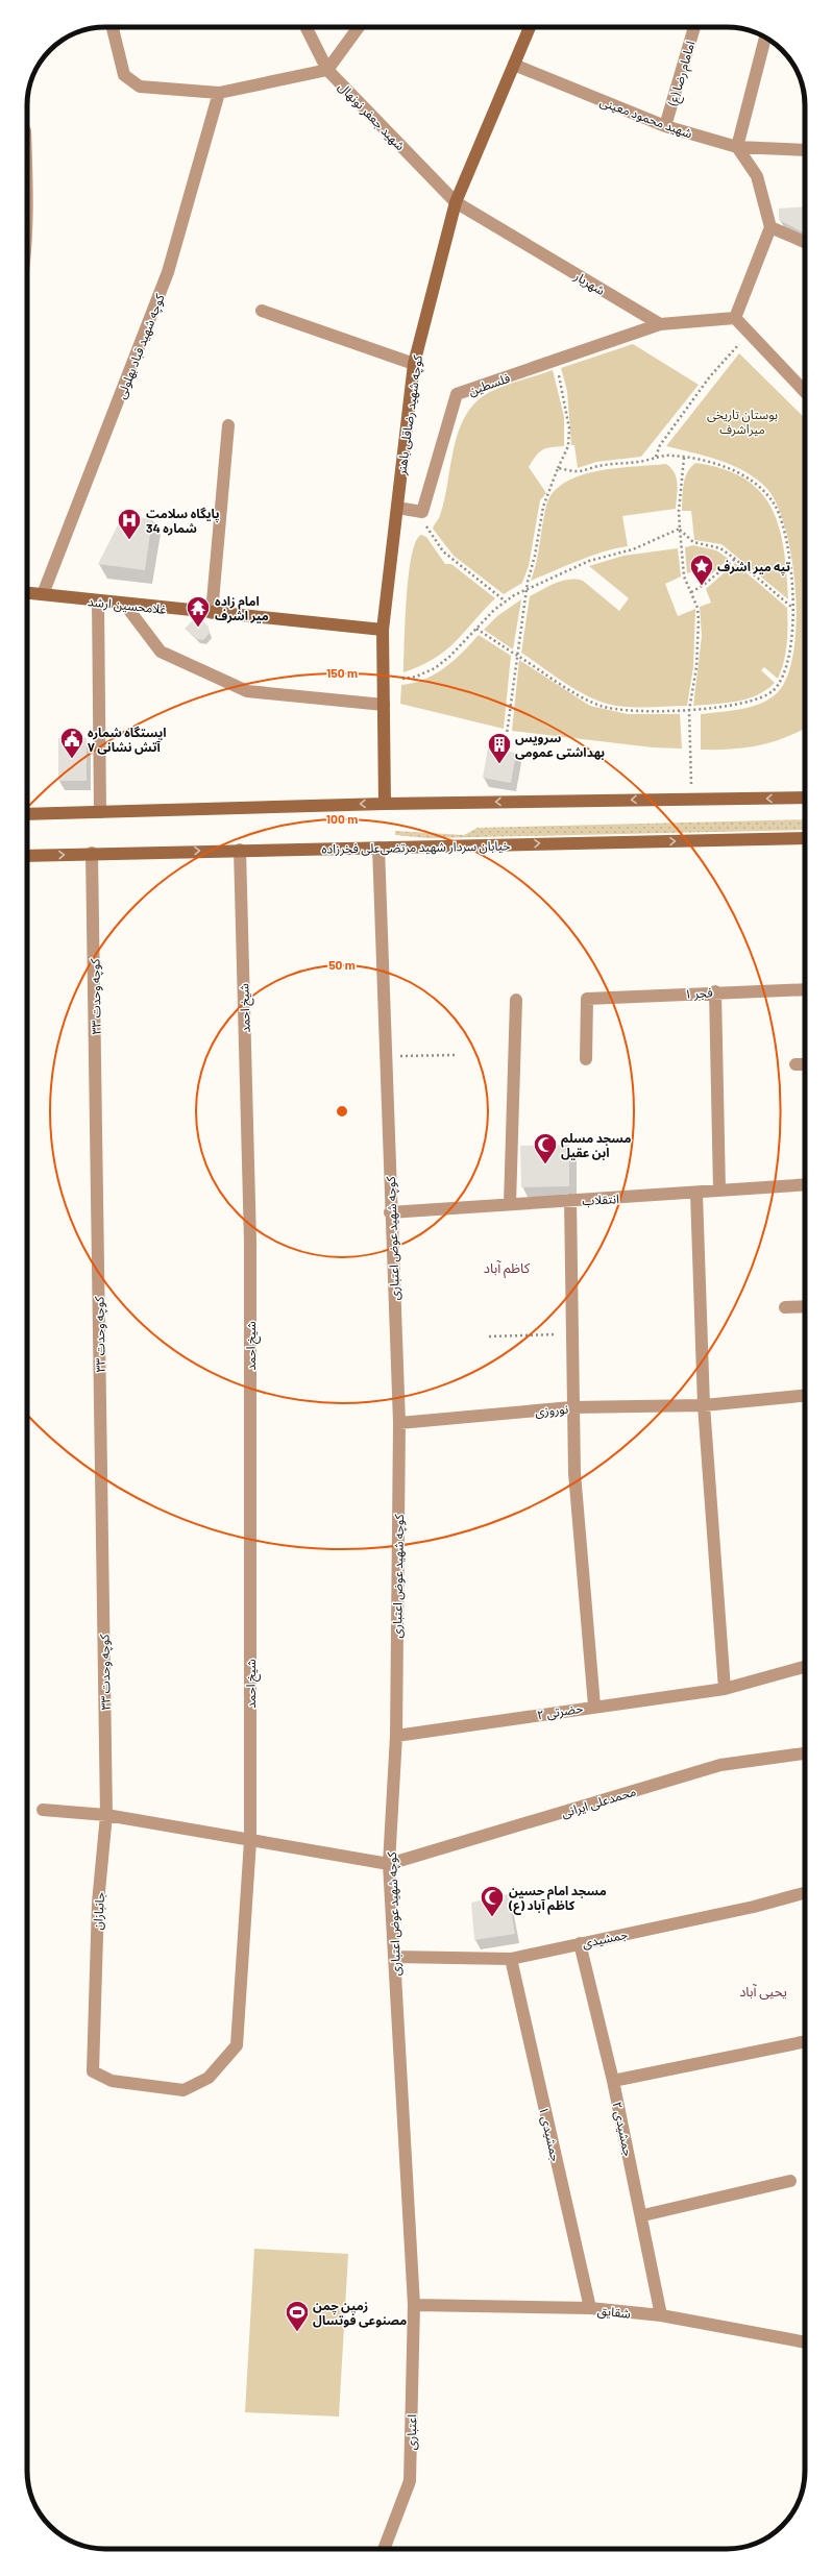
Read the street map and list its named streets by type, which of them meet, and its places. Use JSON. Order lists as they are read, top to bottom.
{
  "streets": {
    "main road": ["کوچه شهید رضاقلی باهنر", "غلامحسین ارشد", "خیابان سردار شهید مرتضی‌علی فخرزاده"],
    "street": [
      "امامام رضا (ع)",
      "شهید جعفر نونهال",
      "شهید محمود معینی",
      "شهریار",
      "کوچه شهید قباد بهلولی",
      "فلسطین",
      "فجر ۱",
      "کوچه وحدت ۳۳",
      "شیخ احمد",
      "انتقلاب",
      "کوچه شهید عوض اعتباری",
      "نوروزی",
      "حضرتی ۲",
      "محمدعلی ایرانی",
      "جانبازان",
      "جمشیدی",
      "جمشیدی ۲",
      "جمشیدی ۱",
      "شقایق",
      "اعتباری"
    ]
  },
  "crossings": [
    ["امامام رضا (ع)", "شهید محمود معینی"],
    ["شهید جعفر نونهال", "شهریار"],
    ["شهید جعفر نونهال", "کوچه شهید رضاقلی باهنر"],
    ["شهید محمود معینی", "کوچه شهید رضاقلی باهنر"],
    ["شهریار", "فلسطین"],
    ["شهریار", "کوچه شهید رضاقلی باهنر"],
    ["کوچه شهید قباد بهلولی", "غلامحسین ارشد"],
    ["کوچه شهید رضاقلی باهنر", "غلامحسین ارشد"],
    ["خیابان سردار شهید مرتضی‌علی فخرزاده", "کوچه وحدت ۳۳"],
    ["خیابان سردار شهید مرتضی‌علی فخرزاده", "شیخ احمد"],
    ["خیابان سردار شهید مرتضی‌علی فخرزاده", "کوچه شهید عوض اعتباری"],
    ["کوچه وحدت ۳۳", "جانبازان"],
    ["شیخ احمد", "جانبازان"],
    ["انتقلاب", "کوچه شهید عوض اعتباری"],
    ["کوچه شهید عوض اعتباری", "نوروزی"],
    ["کوچه شهید عوض اعتباری", "حضرتی ۲"],
    ["کوچه شهید عوض اعتباری", "محمدعلی ایرانی"],
    ["کوچه شهید عوض اعتباری", "جمشیدی"],
    ["کوچه شهید عوض اعتباری", "شقایق"],
    ["کوچه شهید عوض اعتباری", "اعتباری"],
    ["جمشیدی", "جمشیدی ۲"],
    ["جمشیدی", "جمشیدی ۱"],
    ["جمشیدی ۲", "شقایق"],
    ["جمشیدی ۱", "شقایق"],
    ["شقایق", "اعتباری"]
  ],
  "districts": ["کاظم آباد", "یحیی آباد"],
  "parks": ["بوستان تاریخی میراشرف"],
  "places": {
    "hospital": ["پایگاه سلامت شماره 34"],
    "place": ["تپه میر اشرف"],
    "temple": ["امام زاده میر اشرف"],
    "public building": ["ایستگاه شماره ۷ آتش نشانی"],
    "building": ["سرویس بهداشتی عمومی"],
    "mosque": ["مسجد مسلم ابن عقیل", "مسجد امام حسین (ع) کاظم آباد"],
    "sports": ["زمین چمن مصنوعی فوتسال"]
  },
  "rings": ["150 m", "100 m", "50 m"]
}
